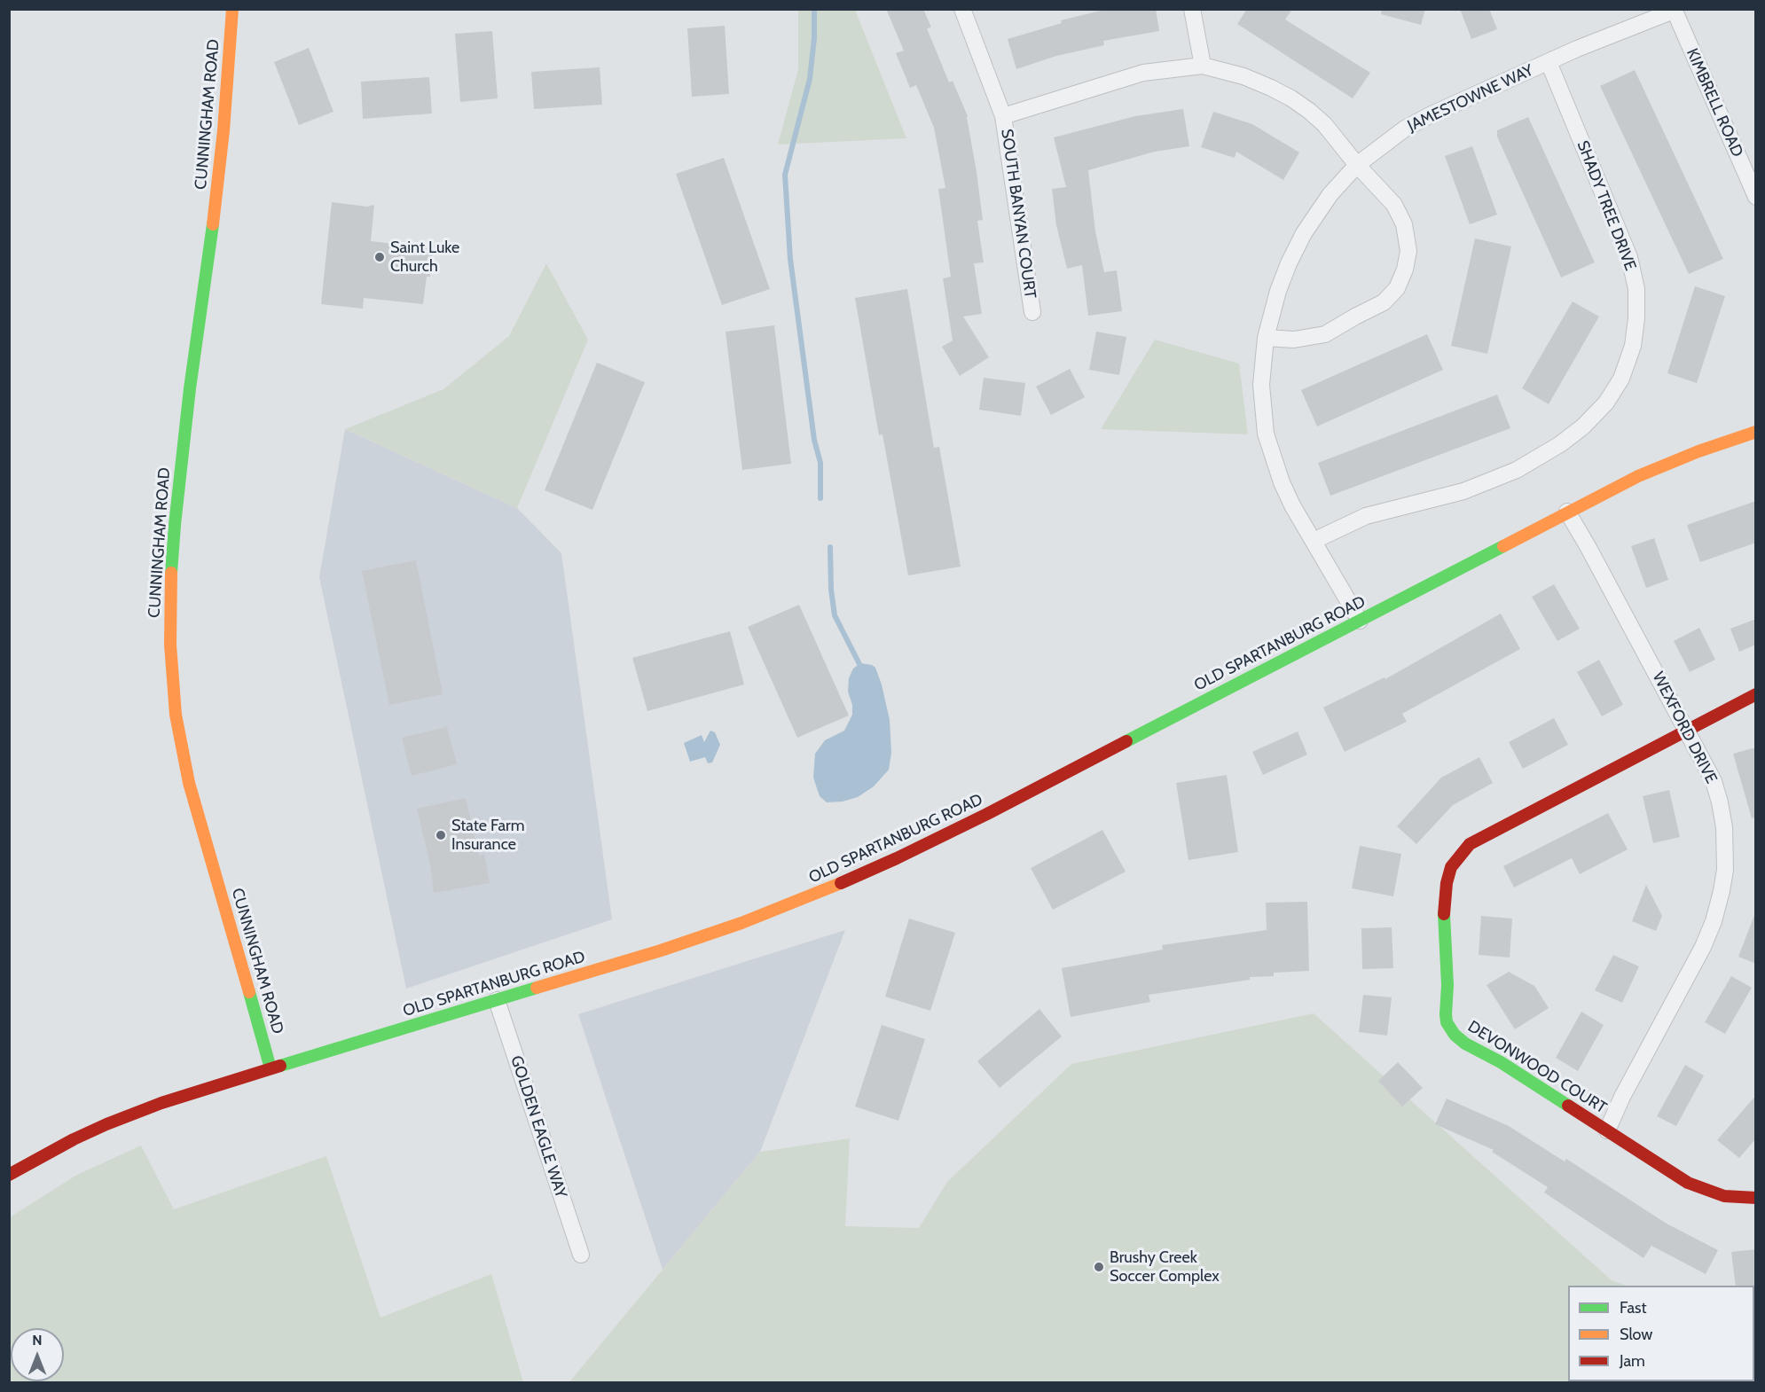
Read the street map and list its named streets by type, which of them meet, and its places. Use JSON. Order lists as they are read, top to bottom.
{
  "streets": {
    "street": [
      "JAMESTOWNE WAY",
      "KIMBRELL ROAD",
      "CUNNINGHAM ROAD",
      "SHADY TREE DRIVE",
      "SOUTH BANYAN COURT",
      "OLD SPARTANBURG ROAD",
      "WEXFORD DRIVE",
      "DEVONWOOD COURT",
      "GOLDEN EAGLE WAY"
    ]
  },
  "crossings": [
    ["JAMESTOWNE WAY", "KIMBRELL ROAD"],
    ["JAMESTOWNE WAY", "SHADY TREE DRIVE"],
    ["JAMESTOWNE WAY", "OLD SPARTANBURG ROAD"],
    ["CUNNINGHAM ROAD", "OLD SPARTANBURG ROAD"],
    ["OLD SPARTANBURG ROAD", "WEXFORD DRIVE"],
    ["OLD SPARTANBURG ROAD", "GOLDEN EAGLE WAY"],
    ["WEXFORD DRIVE", "DEVONWOOD COURT"]
  ],
  "places": ["Saint Luke Church", "State Farm Insurance", "Brushy Creek Soccer Complex"],
  "legend": ["Fast", "Slow", "Jam"],
  "north": "top"
}
